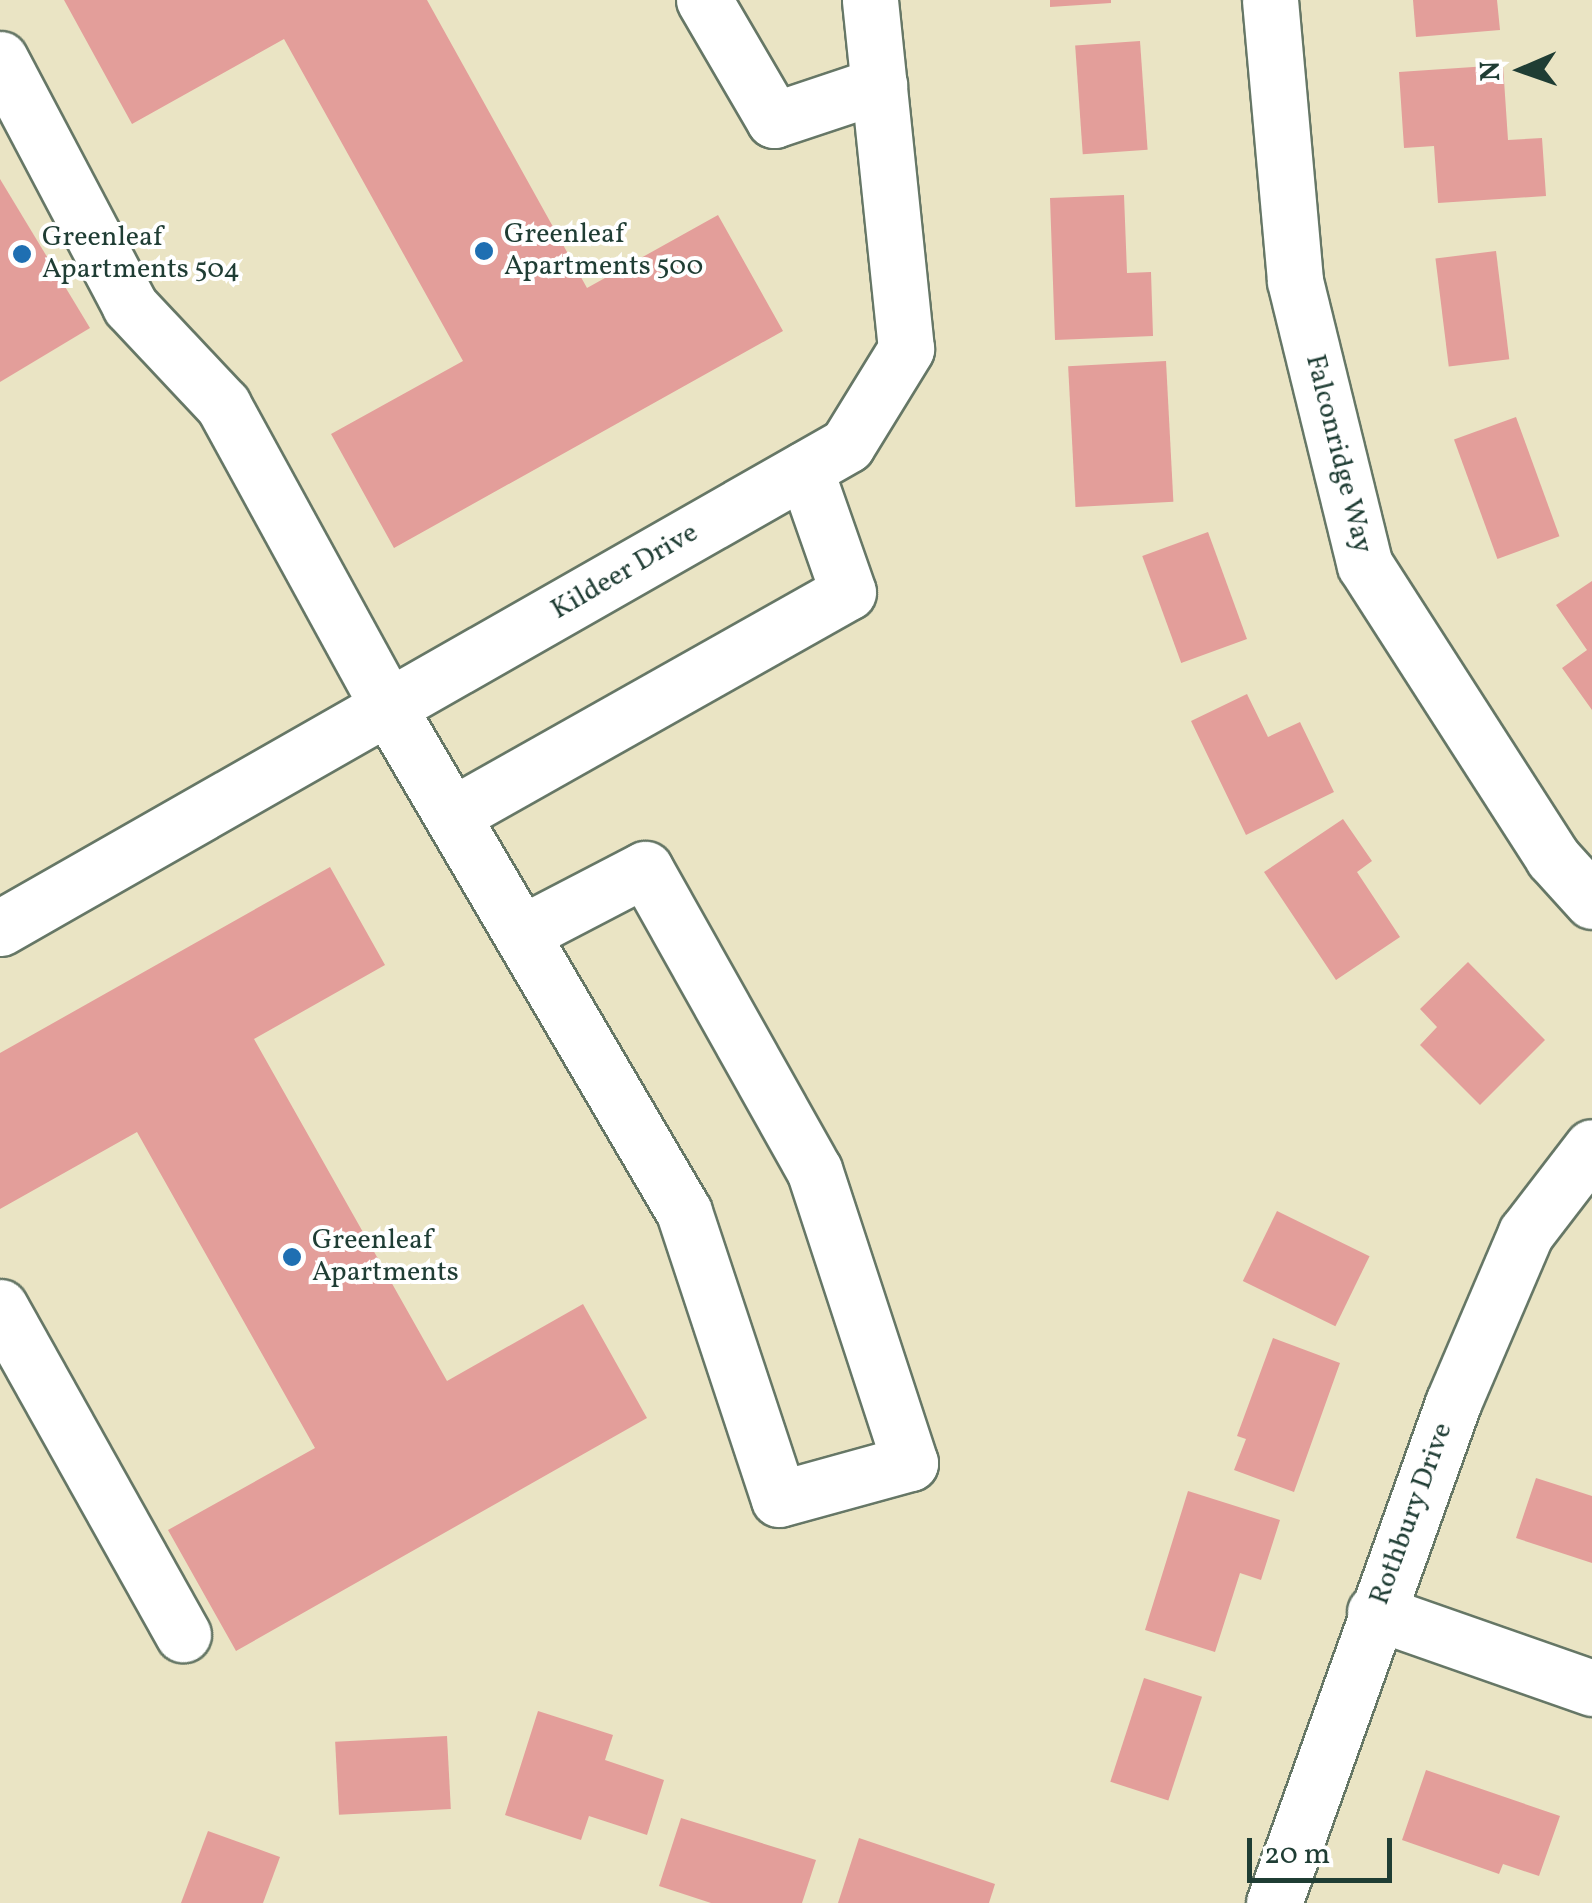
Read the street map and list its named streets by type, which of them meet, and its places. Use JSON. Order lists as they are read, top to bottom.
{
  "streets": {
    "street": ["Falconridge Way", "Kildeer Drive", "Rothbury Drive"]
  },
  "places": ["Greenleaf Apartments 500", "Greenleaf Apartments 504", "Greenleaf Apartments"],
  "scale_bar": "20 m",
  "north": "left"
}
